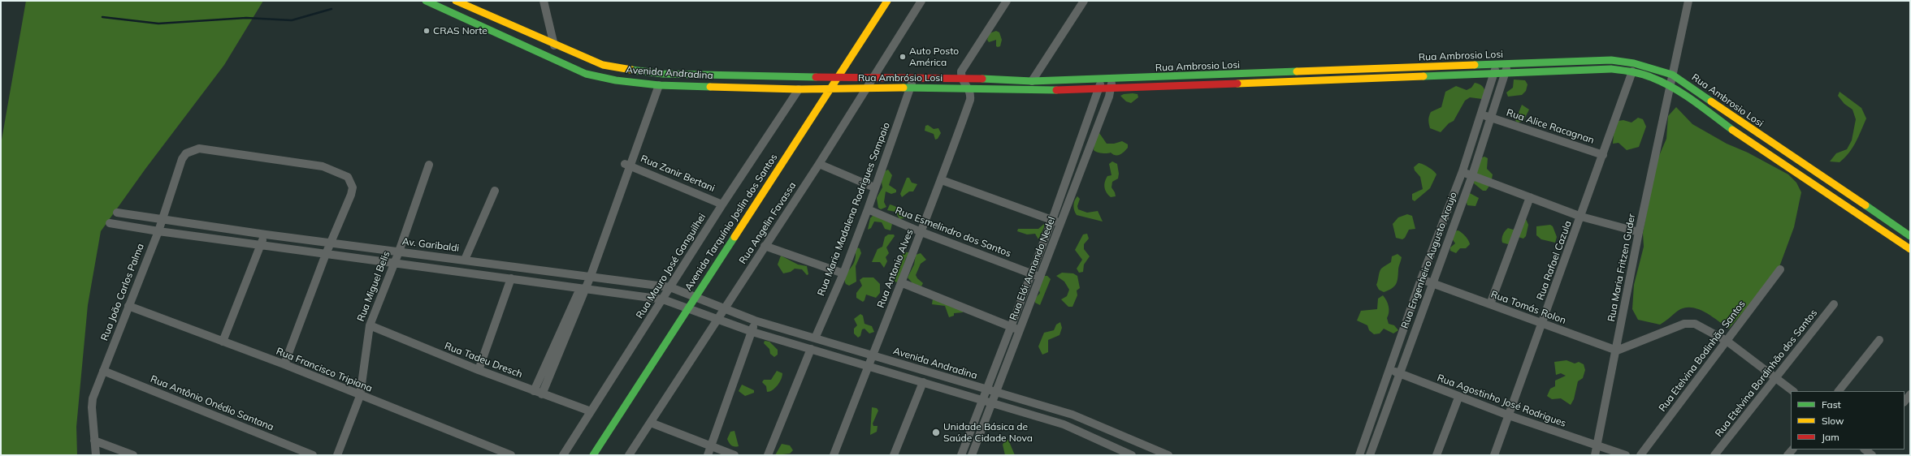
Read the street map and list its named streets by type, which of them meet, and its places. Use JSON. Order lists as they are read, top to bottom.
{
  "streets": {
    "street": [
      "Rua Ambrosio Losi",
      "Avenida Andradina",
      "Rua Ambrósio Losi",
      "Rua Alice Racagnan",
      "Rua Zanir Bertani",
      "Rua Maria Madalena Rodrigues Sampaio",
      "Avenida Tarquínio Joslin dos Santos",
      "Rua Angelin Favassa",
      "Rua Esmelindro dos Santos",
      "Av. Garibaldi",
      "Rua Engenheiro Augusto Araujo",
      "Rua Rafael Cazula",
      "Rua Mauro José Ganguilhei",
      "Rua Maria Fritzen Guder",
      "Rua Antonio Alves",
      "Rua Elói Armando Nedel",
      "Rua Miguel Belis",
      "Rua João Carlos Palma",
      "Rua Tomás Rolon",
      "Rua Etelvina Bodinhão Santos",
      "Rua Tadeu Dresch",
      "Rua Francisco Tripiana",
      "Rua Etelvina Bordinhão dos Santos",
      "Rua Agostinho José Rodrigues",
      "Rua Antônio Onédio Santana"
    ]
  },
  "crossings": [
    ["Rua Ambrosio Losi", "Rua Ambrósio Losi"],
    ["Rua Ambrosio Losi", "Rua Engenheiro Augusto Araujo"],
    ["Rua Ambrosio Losi", "Rua Rafael Cazula"],
    ["Rua Ambrosio Losi", "Rua Maria Fritzen Guder"],
    ["Rua Ambrosio Losi", "Rua Antonio Alves"],
    ["Rua Ambrosio Losi", "Rua Elói Armando Nedel"],
    ["Avenida Andradina", "Rua Ambrósio Losi"],
    ["Avenida Andradina", "Rua Maria Madalena Rodrigues Sampaio"],
    ["Avenida Andradina", "Avenida Tarquínio Joslin dos Santos"],
    ["Avenida Andradina", "Rua Angelin Favassa"],
    ["Avenida Andradina", "Av. Garibaldi"],
    ["Avenida Andradina", "Rua Mauro José Ganguilhei"],
    ["Avenida Andradina", "Rua Antonio Alves"],
    ["Avenida Andradina", "Rua Elói Armando Nedel"],
    ["Rua Ambrósio Losi", "Rua Maria Madalena Rodrigues Sampaio"],
    ["Rua Ambrósio Losi", "Avenida Tarquínio Joslin dos Santos"],
    ["Rua Ambrósio Losi", "Rua Angelin Favassa"],
    ["Rua Ambrósio Losi", "Rua Antonio Alves"],
    ["Rua Alice Racagnan", "Rua Engenheiro Augusto Araujo"],
    ["Rua Alice Racagnan", "Rua Rafael Cazula"],
    ["Rua Zanir Bertani", "Rua Mauro José Ganguilhei"],
    ["Rua Maria Madalena Rodrigues Sampaio", "Rua Esmelindro dos Santos"],
    ["Avenida Tarquínio Joslin dos Santos", "Av. Garibaldi"],
    ["Rua Esmelindro dos Santos", "Rua Antonio Alves"],
    ["Rua Esmelindro dos Santos", "Rua Elói Armando Nedel"],
    ["Av. Garibaldi", "Rua Mauro José Ganguilhei"],
    ["Av. Garibaldi", "Rua Miguel Belis"],
    ["Av. Garibaldi", "Rua João Carlos Palma"],
    ["Rua Engenheiro Augusto Araujo", "Rua Tomás Rolon"],
    ["Rua Engenheiro Augusto Araujo", "Rua Agostinho José Rodrigues"],
    ["Rua Rafael Cazula", "Rua Tomás Rolon"],
    ["Rua Rafael Cazula", "Rua Agostinho José Rodrigues"],
    ["Rua Mauro José Ganguilhei", "Rua Tadeu Dresch"],
    ["Rua Maria Fritzen Guder", "Rua Tomás Rolon"],
    ["Rua Maria Fritzen Guder", "Rua Agostinho José Rodrigues"],
    ["Rua Miguel Belis", "Rua Tadeu Dresch"],
    ["Rua Miguel Belis", "Rua Francisco Tripiana"],
    ["Rua João Carlos Palma", "Rua Francisco Tripiana"],
    ["Rua João Carlos Palma", "Rua Antônio Onédio Santana"]
  ],
  "places": ["CRAS Norte", "Auto Posto América", "Unidade Básica de Saúde Cidade Nova"],
  "legend": ["Fast", "Slow", "Jam"]
}
